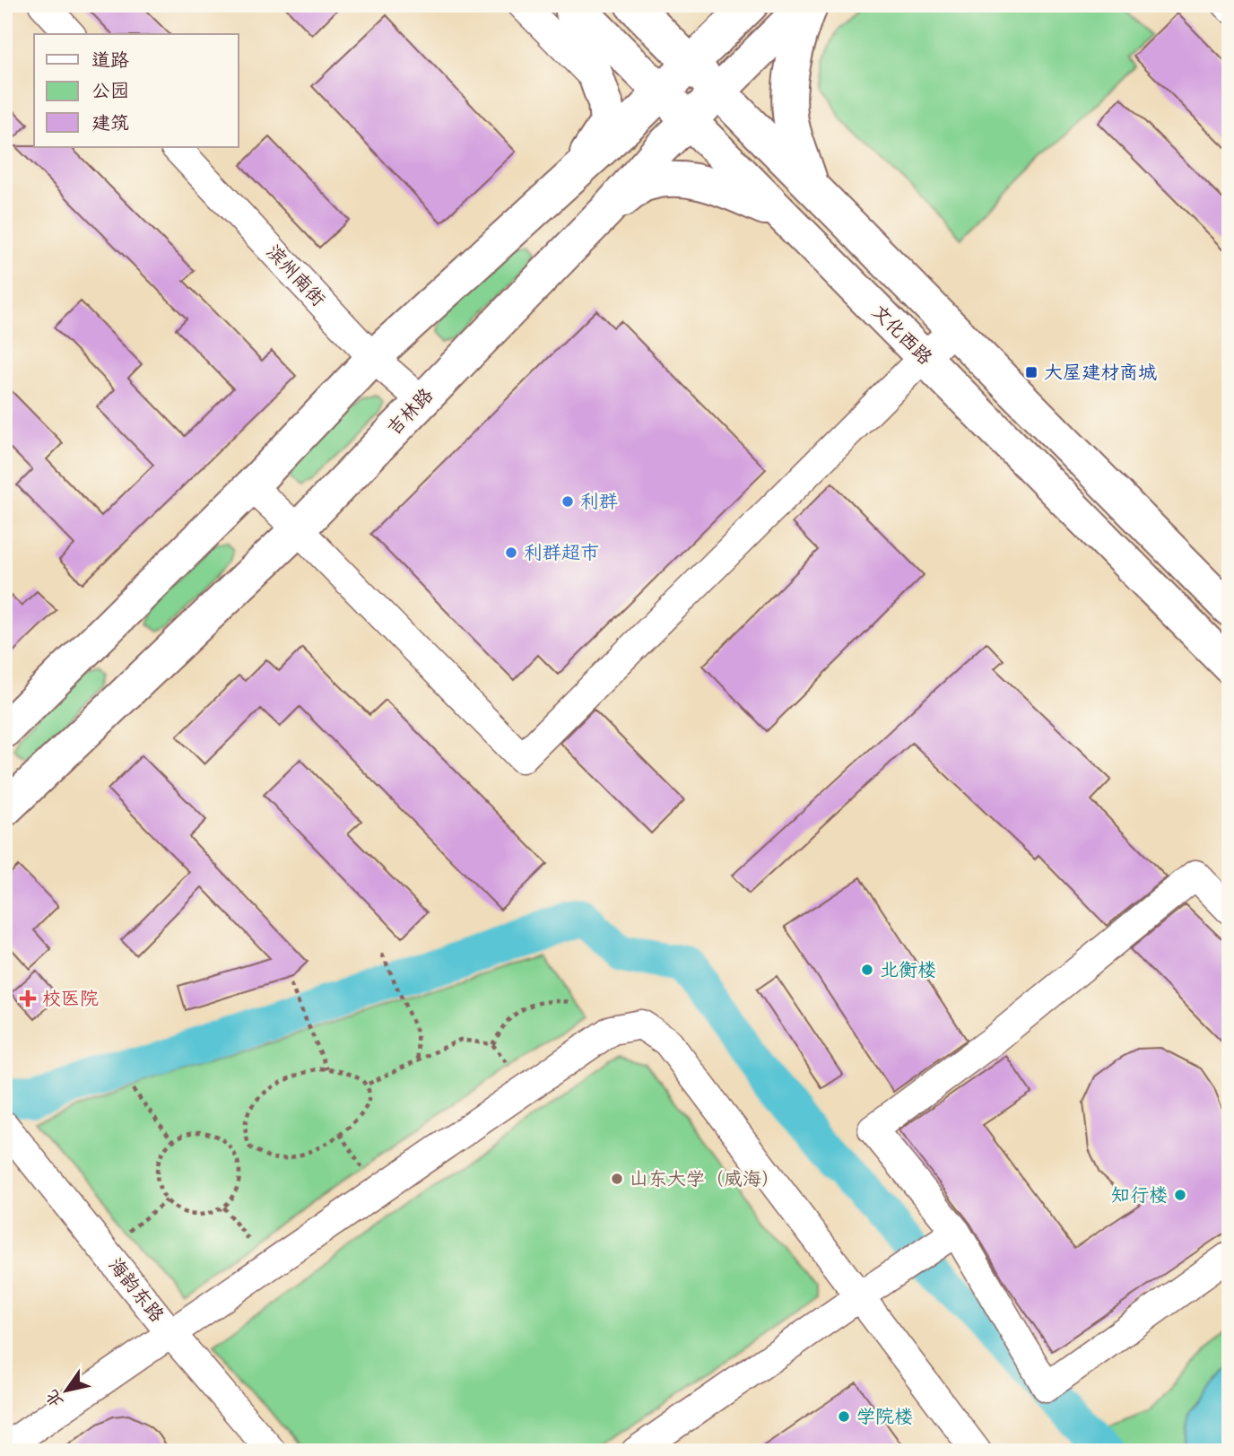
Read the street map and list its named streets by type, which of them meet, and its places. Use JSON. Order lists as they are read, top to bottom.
{
  "streets": {
    "main road": ["文化西路", "吉林路"],
    "street": ["滨州南街", "海韵东路"]
  },
  "crossings": [
    ["滨州南街", "吉林路"],
    ["文化西路", "吉林路"]
  ],
  "places": {
    "transit": ["大屋建材商城"],
    "other": [
      "利群",
      "利群超市",
      "北衡楼",
      "山东大学（威海）",
      "知行楼",
      "学院楼"
    ],
    "health": ["校医院"]
  },
  "legend": ["道路", "公园", "建筑"],
  "north": "bottom left"
}
